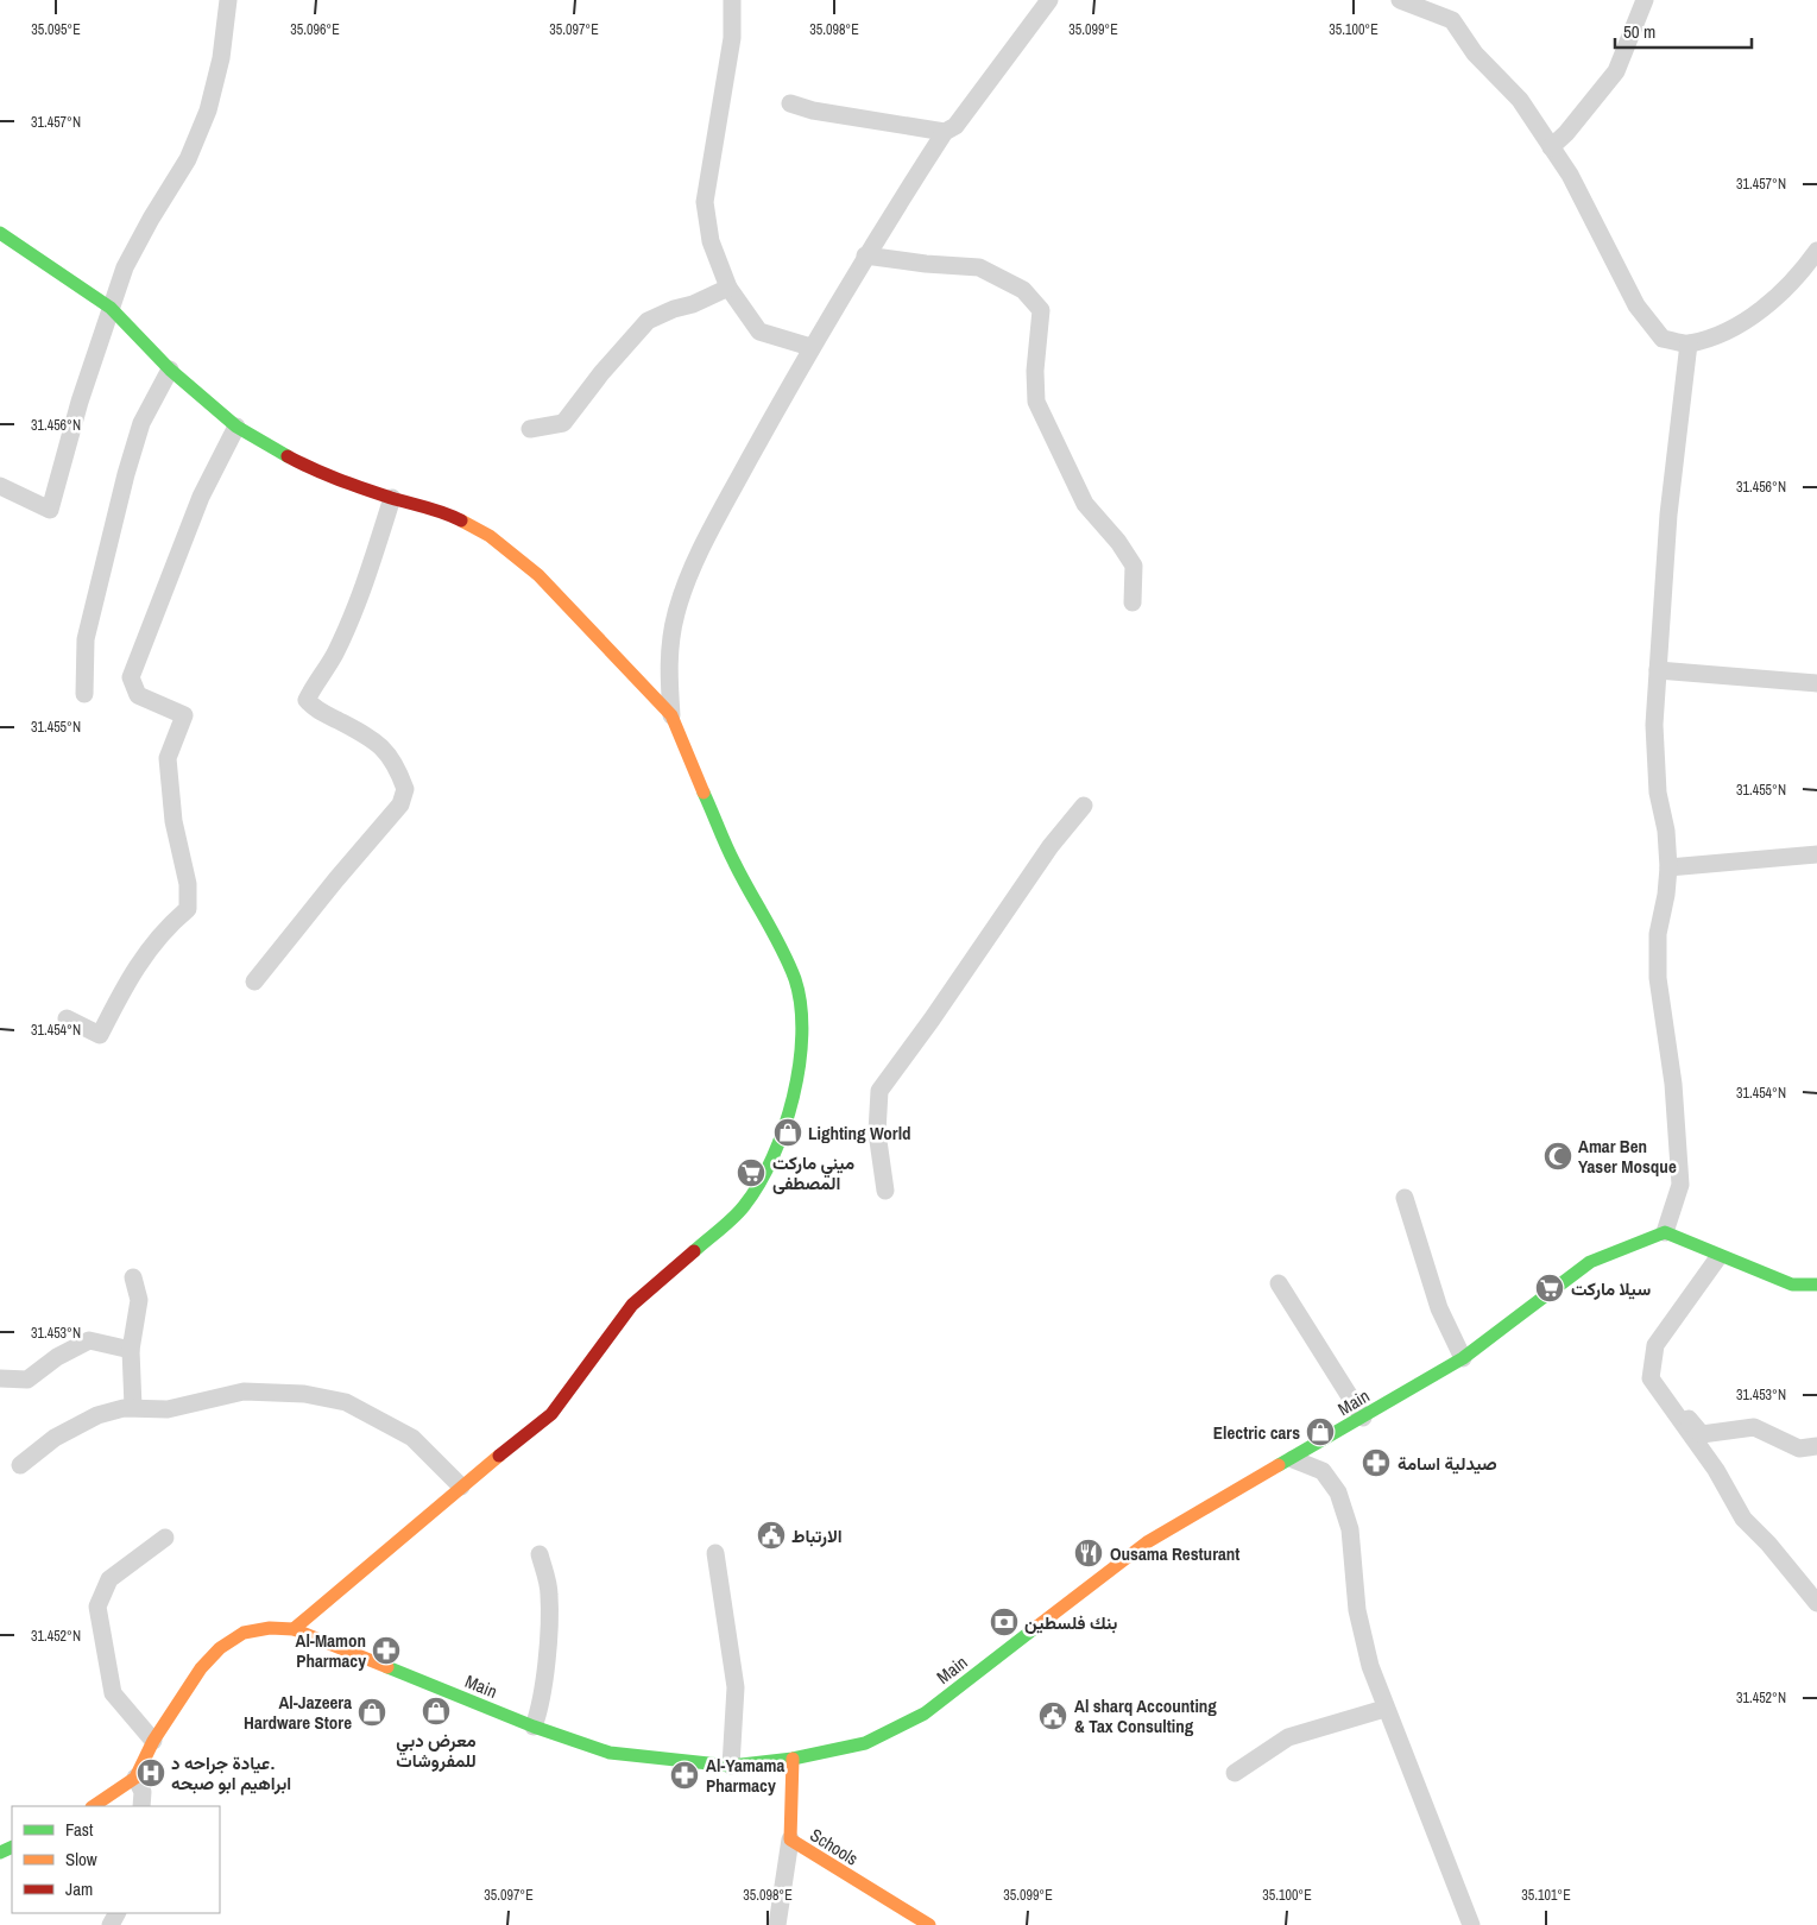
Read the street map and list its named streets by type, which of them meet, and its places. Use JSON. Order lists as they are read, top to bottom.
{
  "streets": {
    "street": ["Main", "Schools"]
  },
  "crossings": [
    ["Main", "Schools"]
  ],
  "places": {
    "shop": [
      "Lighting World",
      "Electric cars",
      "معرض دبي للمفروشات",
      "Al-Jazeera Hardware Store"
    ],
    "mosque": ["Amar Ben Yaser Mosque"],
    "supermarket": ["ميني ماركت المصطفى", "سيلا ماركت"],
    "pharmacy": ["صيدلية اسامة", "Al-Mamon Pharmacy", "Al-Yamama Pharmacy"],
    "public building": ["الارتباط", "Al sharq Accounting & Tax Consulting"],
    "restaurant": ["Ousama Resturant"],
    "bank": ["بنك فلسطين"],
    "hospital": ["عيادة جراحه د. ابراهيم ابو صبحه"]
  },
  "legend": ["Fast", "Slow", "Jam"],
  "scale_bar": "50 m",
  "coordinates": [
    "35.095°E",
    "35.096°E",
    "35.097°E",
    "35.098°E",
    "35.099°E",
    "35.100°E",
    "31.457°N",
    "31.456°N",
    "31.455°N",
    "31.454°N",
    "31.453°N",
    "31.452°N",
    "35.101°E"
  ]
}
